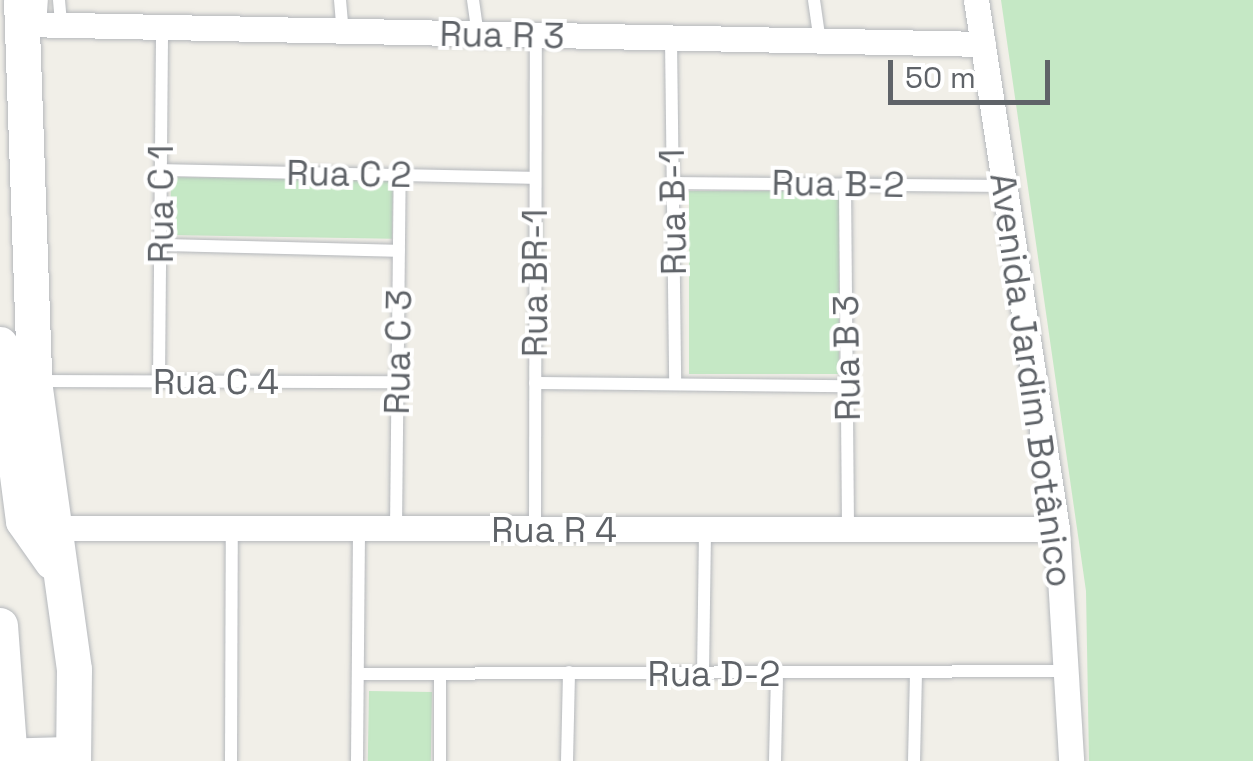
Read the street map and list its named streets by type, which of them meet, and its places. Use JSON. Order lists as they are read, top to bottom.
{
  "streets": {
    "street": ["Rua R 3", "Avenida Jardim Botânico", "Rua R 4"],
    "lane": [
      "Rua C 2",
      "Rua B-2",
      "Rua C 1",
      "Rua B-1",
      "Rua BR-1",
      "Rua C 3",
      "Rua B 3",
      "Rua C 4",
      "Rua D-2"
    ]
  },
  "crossings": [
    ["Rua R 3", "Rua C 1"],
    ["Rua R 3", "Rua B-1"],
    ["Rua R 3", "Rua BR-1"],
    ["Rua R 3", "Avenida Jardim Botânico"],
    ["Rua C 2", "Rua C 1"],
    ["Rua C 2", "Rua BR-1"],
    ["Rua C 2", "Rua C 3"],
    ["Rua B-2", "Rua B-1"],
    ["Rua B-2", "Rua B 3"],
    ["Rua B-2", "Avenida Jardim Botânico"],
    ["Rua C 1", "Rua C 4"],
    ["Rua BR-1", "Rua R 4"],
    ["Rua C 3", "Rua C 4"],
    ["Rua C 3", "Rua R 4"],
    ["Rua B 3", "Rua R 4"],
    ["Avenida Jardim Botânico", "Rua R 4"],
    ["Avenida Jardim Botânico", "Rua D-2"]
  ],
  "scale_bar": "50 m"
}
